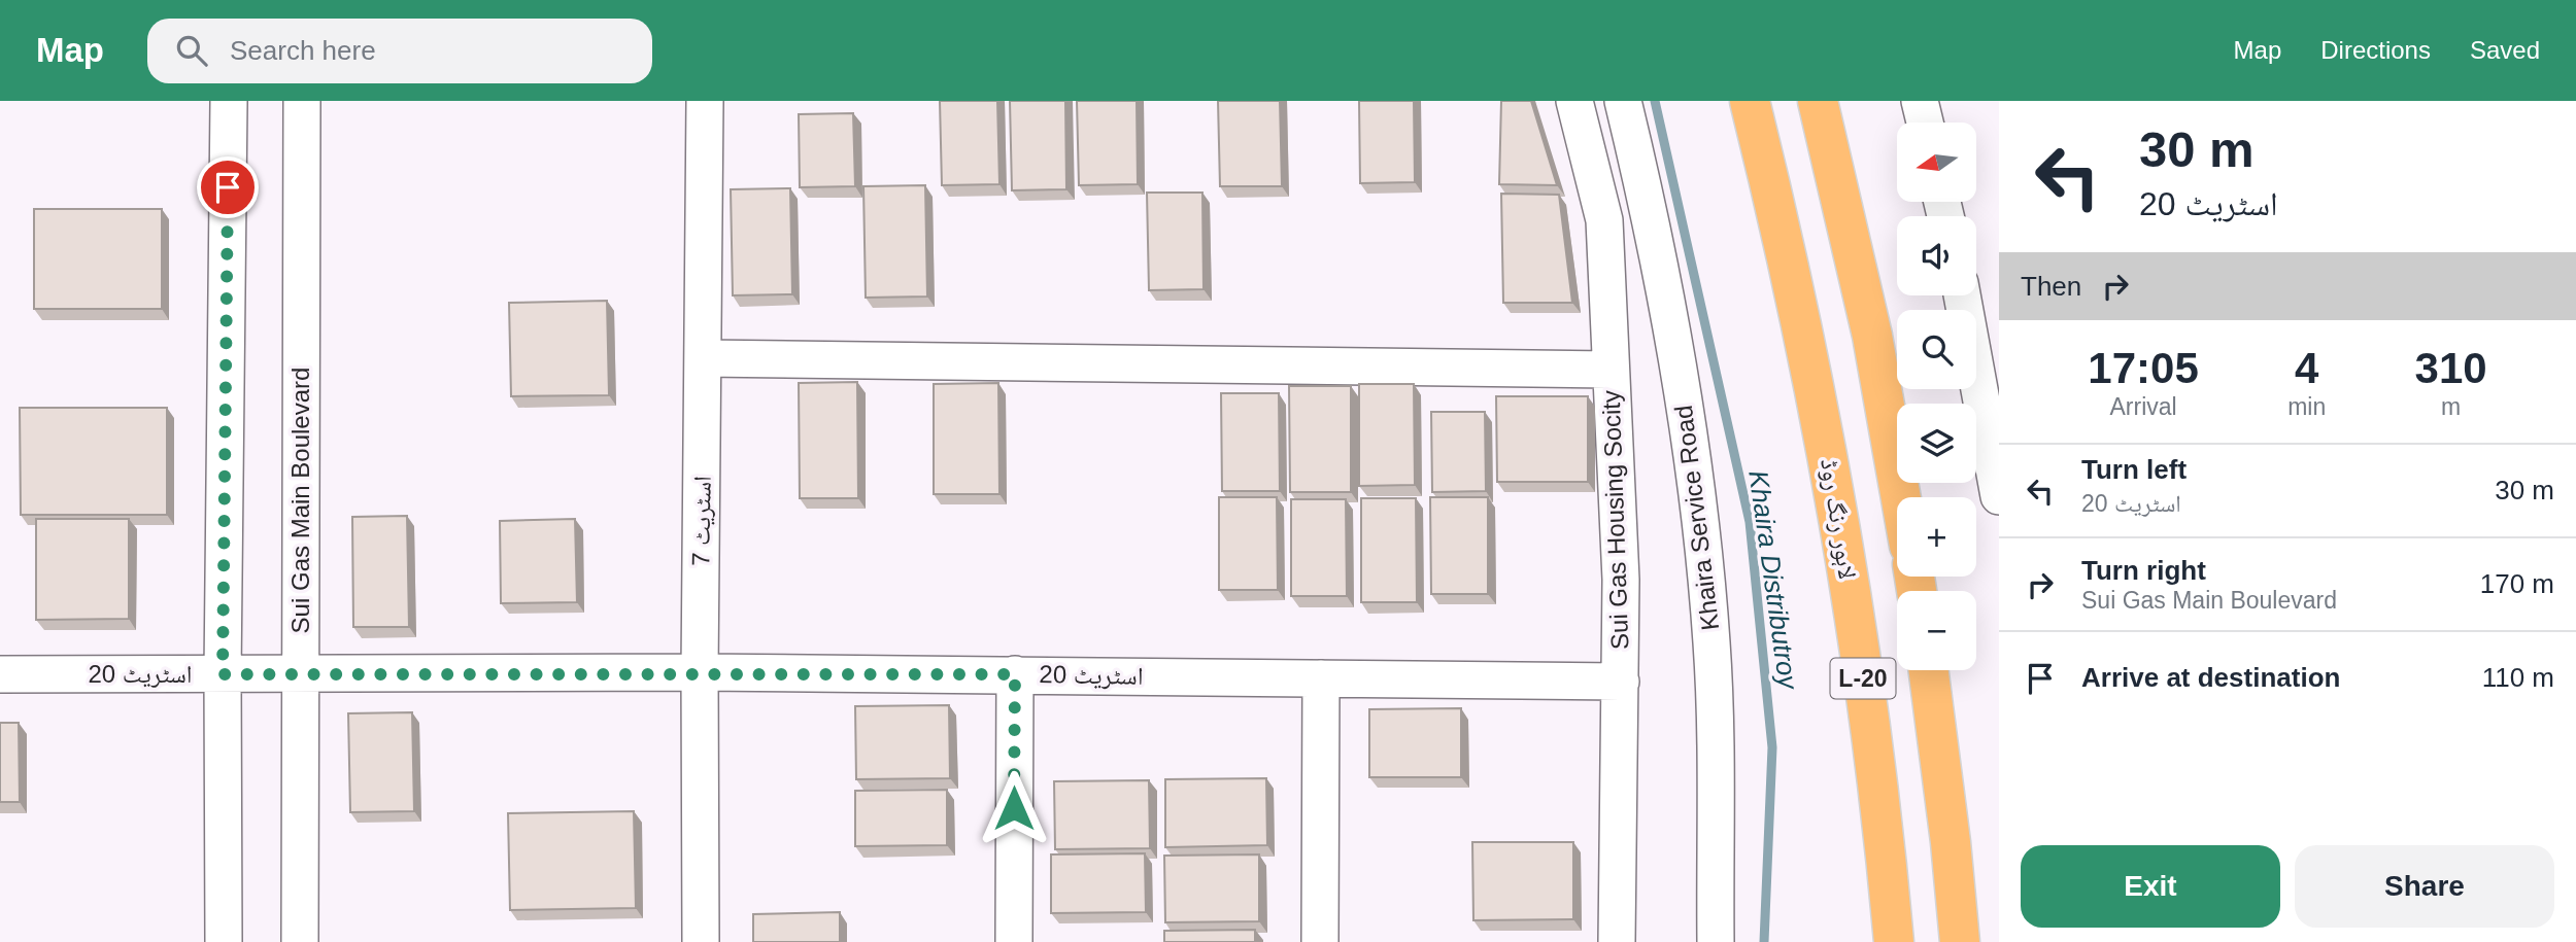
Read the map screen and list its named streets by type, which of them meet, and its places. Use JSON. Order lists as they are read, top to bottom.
{
  "streets": {
    "highway": ["لاہور رنگ روڈ", "L-20"],
    "street": [
      "Sui Gas Main Boulevard",
      "Khaira Service Road",
      "Sui Gas Housing Socity",
      "اسٹریٹ 7",
      "اسٹریٹ 20"
    ]
  },
  "crossings": [
    ["Sui Gas Main Boulevard", "اسٹریٹ 20"],
    ["Sui Gas Housing Socity", "اسٹریٹ 20"],
    ["اسٹریٹ 7", "اسٹریٹ 20"]
  ],
  "water": ["Khaira Distributroy"],
  "north": "left",
  "page": {
    "header": "Map",
    "search": "Search here",
    "nav": ["Map", "Directions", "Saved"],
    "turn": ["30 m", "اسٹریٹ 20"],
    "map_buttons": ["+", "−"],
    "then": "Then",
    "eta": [
      "17:05",
      "Arrival",
      "4",
      "min",
      "310",
      "m"
    ],
    "list": [
      {
        "name": "Turn left",
        "note": "اسٹریٹ 20",
        "value": "30 m"
      },
      {
        "name": "Turn right",
        "note": "Sui Gas Main Boulevard",
        "value": "170 m"
      },
      {
        "name": "Arrive at destination",
        "value": "110 m"
      }
    ],
    "buttons": ["Exit", "Share"]
  }
}
